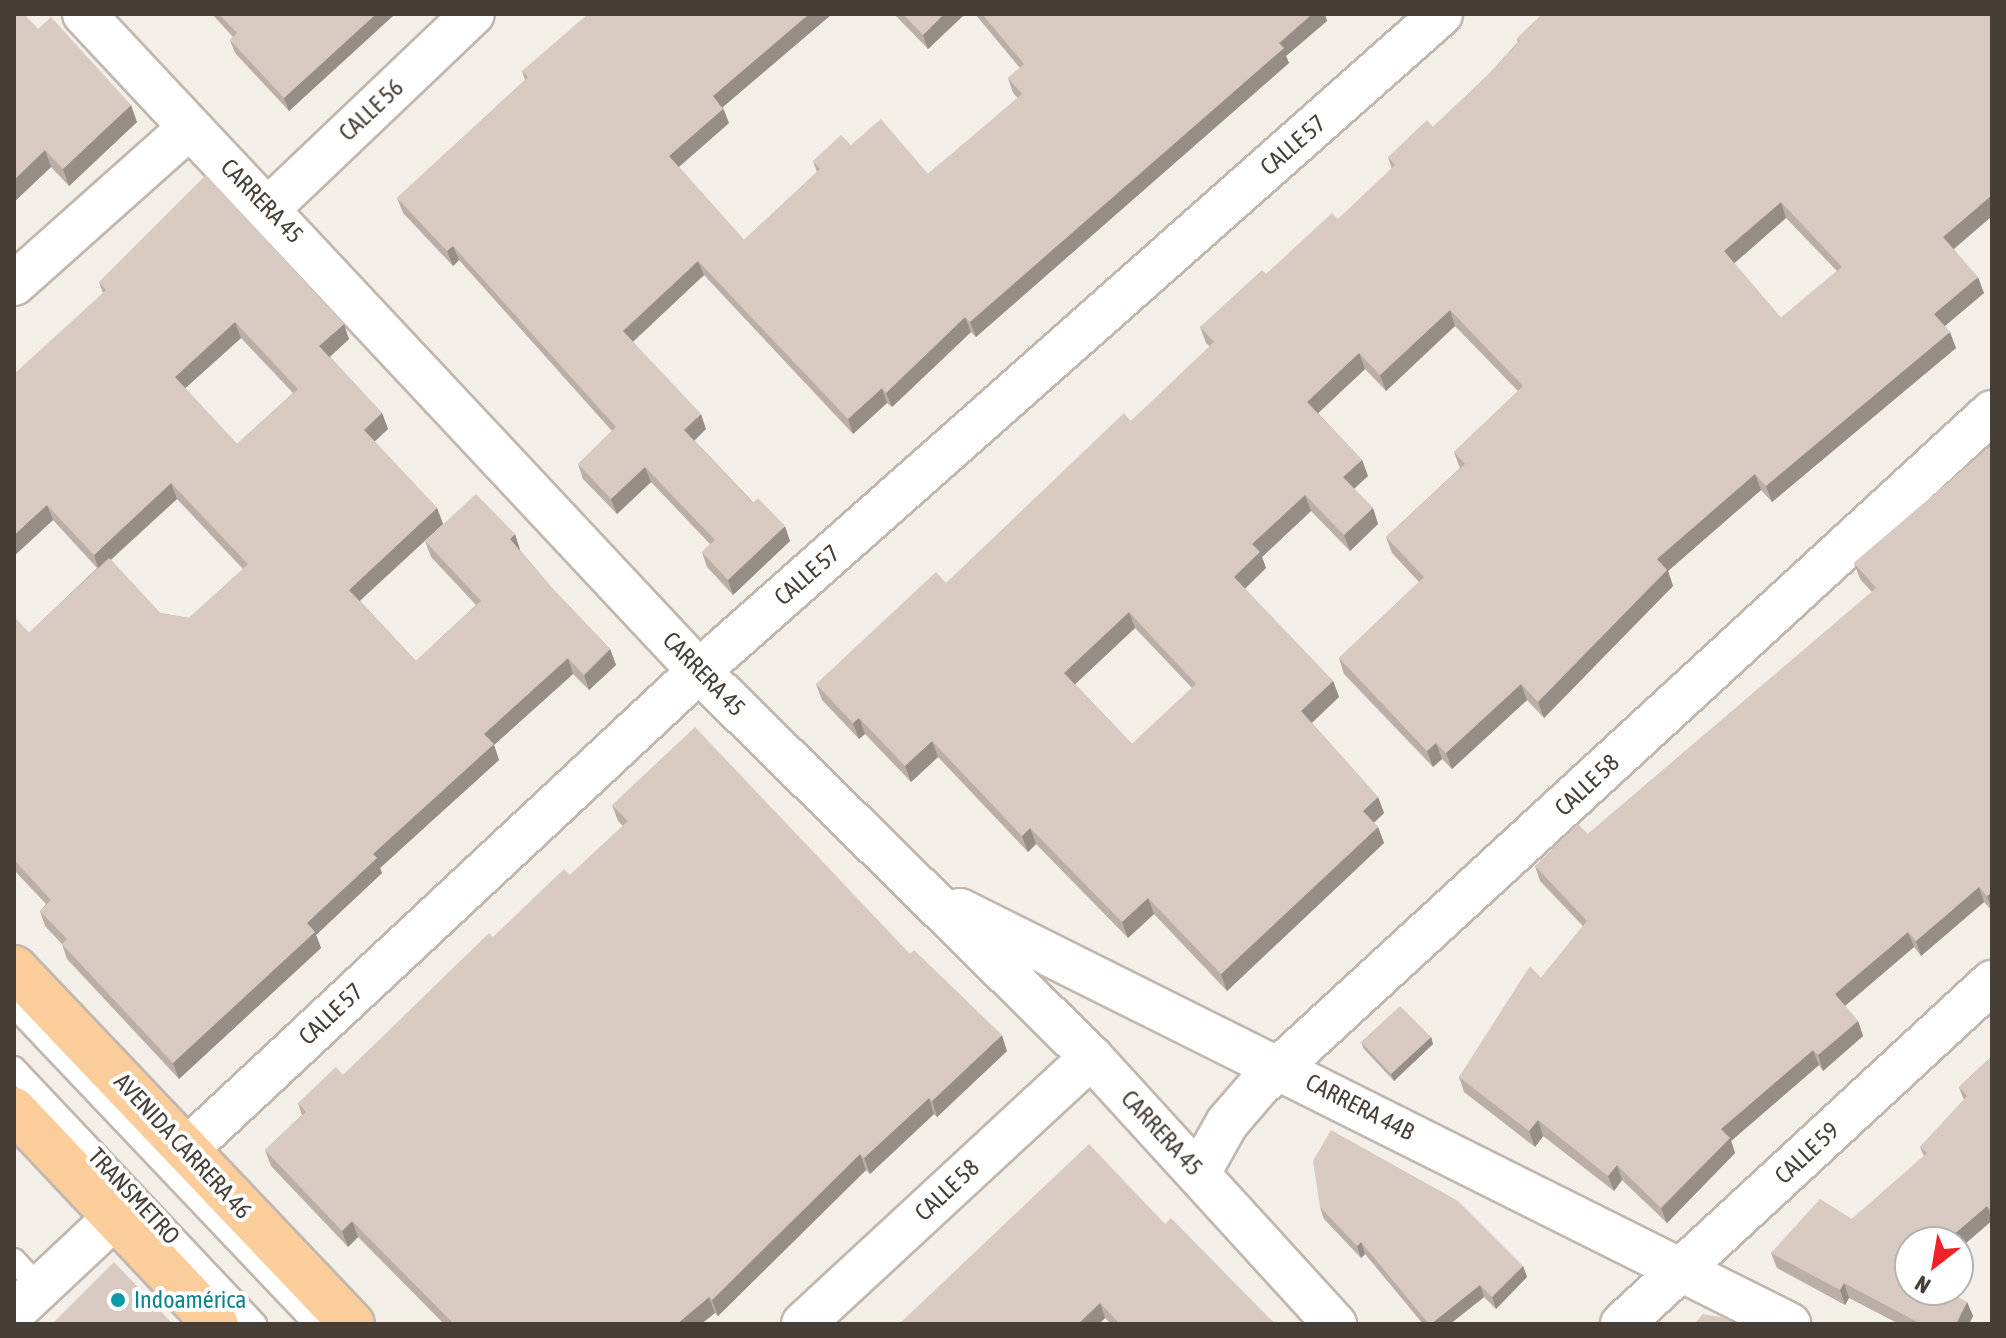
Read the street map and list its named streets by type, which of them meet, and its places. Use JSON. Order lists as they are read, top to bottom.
{
  "streets": {
    "main road": ["AVENIDA CARRERA 46"],
    "street": [
      "CALLE 56",
      "CALLE 57",
      "CARRERA 45",
      "CALLE 58",
      "CARRERA 44B",
      "CALLE 59"
    ],
    "lane": ["TRANSMETRO"]
  },
  "crossings": [
    ["CALLE 56", "CARRERA 45"],
    ["CALLE 57", "CARRERA 45"],
    ["CALLE 57", "AVENIDA CARRERA 46"],
    ["CARRERA 45", "CALLE 58"],
    ["CARRERA 45", "CARRERA 44B"],
    ["CALLE 58", "CARRERA 44B"],
    ["CARRERA 44B", "CALLE 59"]
  ],
  "places": ["Indoamérica"],
  "north": "bottom left"
}
